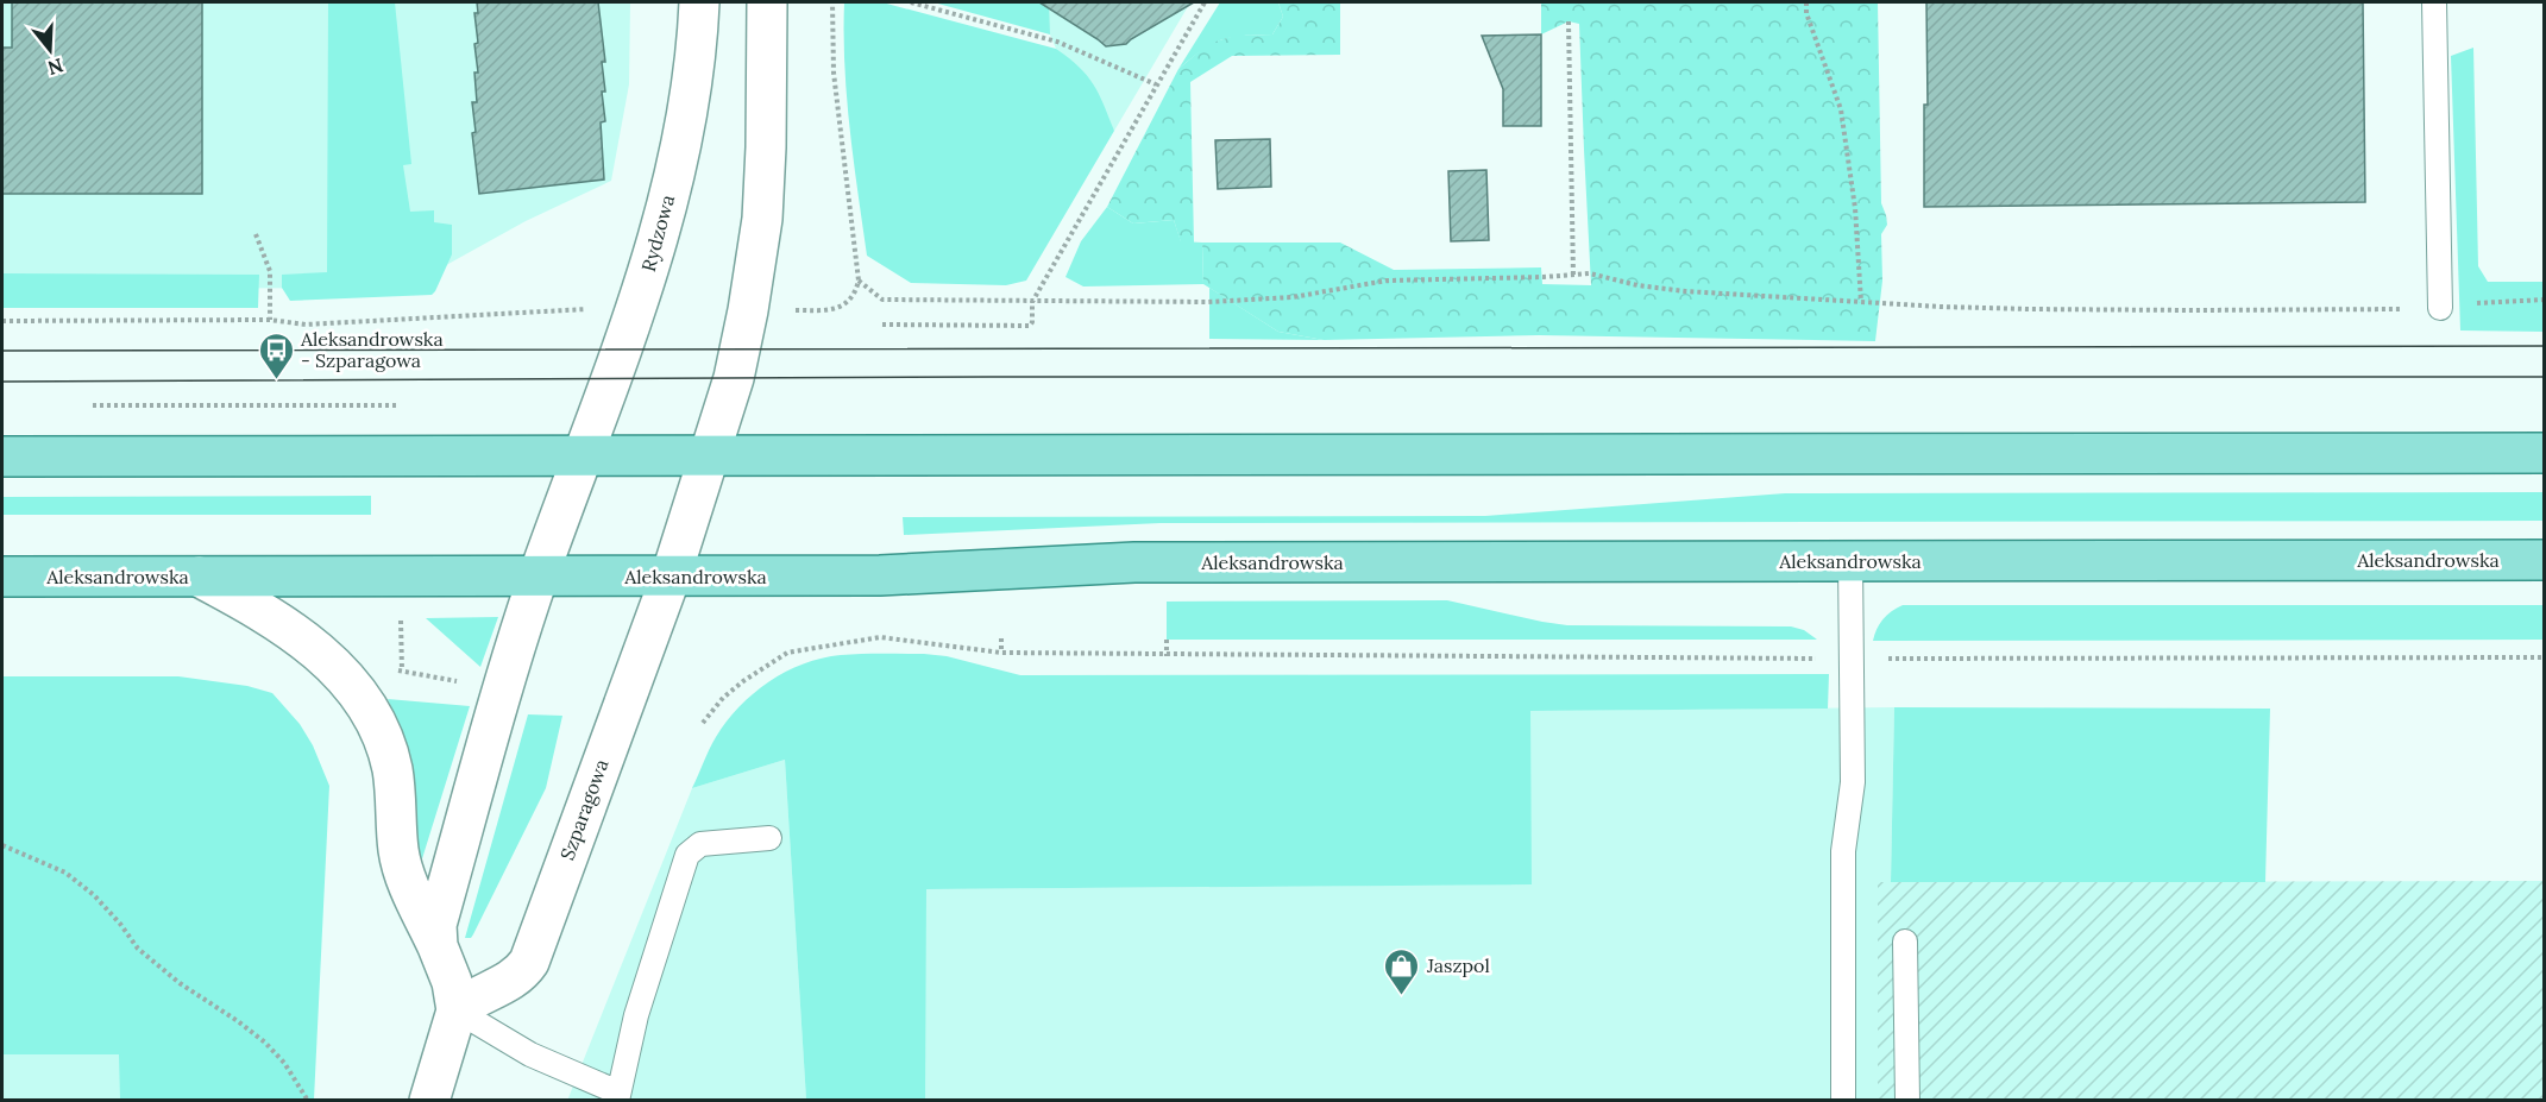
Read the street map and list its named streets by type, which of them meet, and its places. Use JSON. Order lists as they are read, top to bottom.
{
  "streets": {
    "main road": ["Aleksandrowska"],
    "street": ["Rydzowa", "Szparagowa"]
  },
  "crossings": [
    ["Rydzowa", "Aleksandrowska"],
    ["Aleksandrowska", "Szparagowa"]
  ],
  "places": {
    "bus stop": ["Aleksandrowska - Szparagowa"],
    "shop": ["Jaszpol"]
  },
  "north": "bottom"
}
